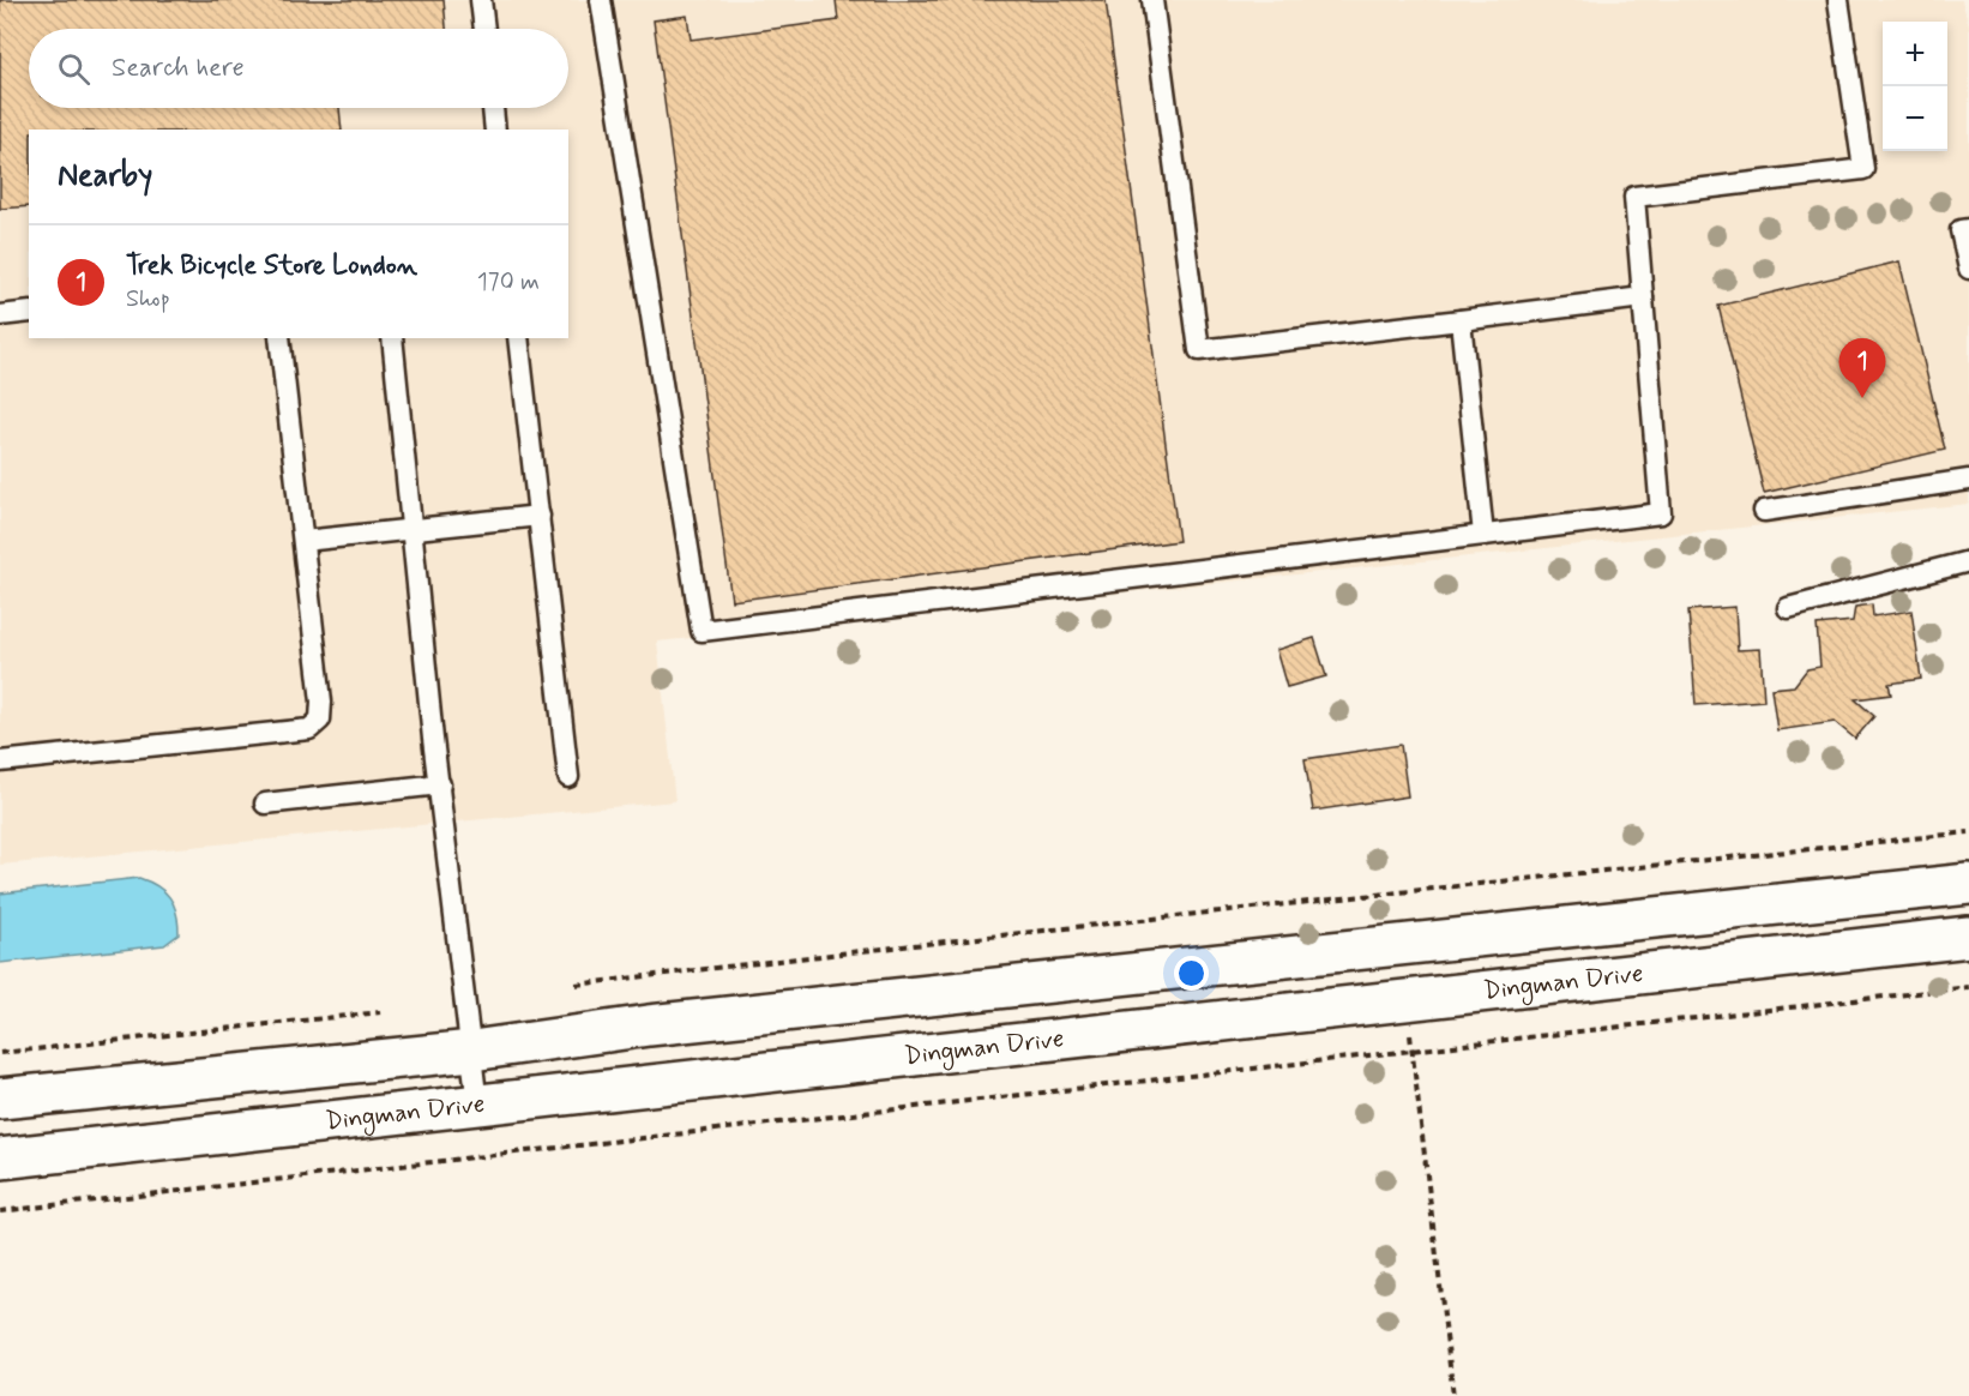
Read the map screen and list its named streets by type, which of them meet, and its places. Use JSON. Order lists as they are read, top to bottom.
{
  "streets": {
    "main road": ["Dingman Drive"]
  },
  "page": {
    "map_buttons": ["+", "−"],
    "search": "Search here",
    "heading": "Nearby",
    "list": [
      {
        "mark": "1",
        "name": "Trek Bicycle Store London",
        "note": "Shop",
        "value": "170 m"
      }
    ],
    "pins": "1"
  }
}
